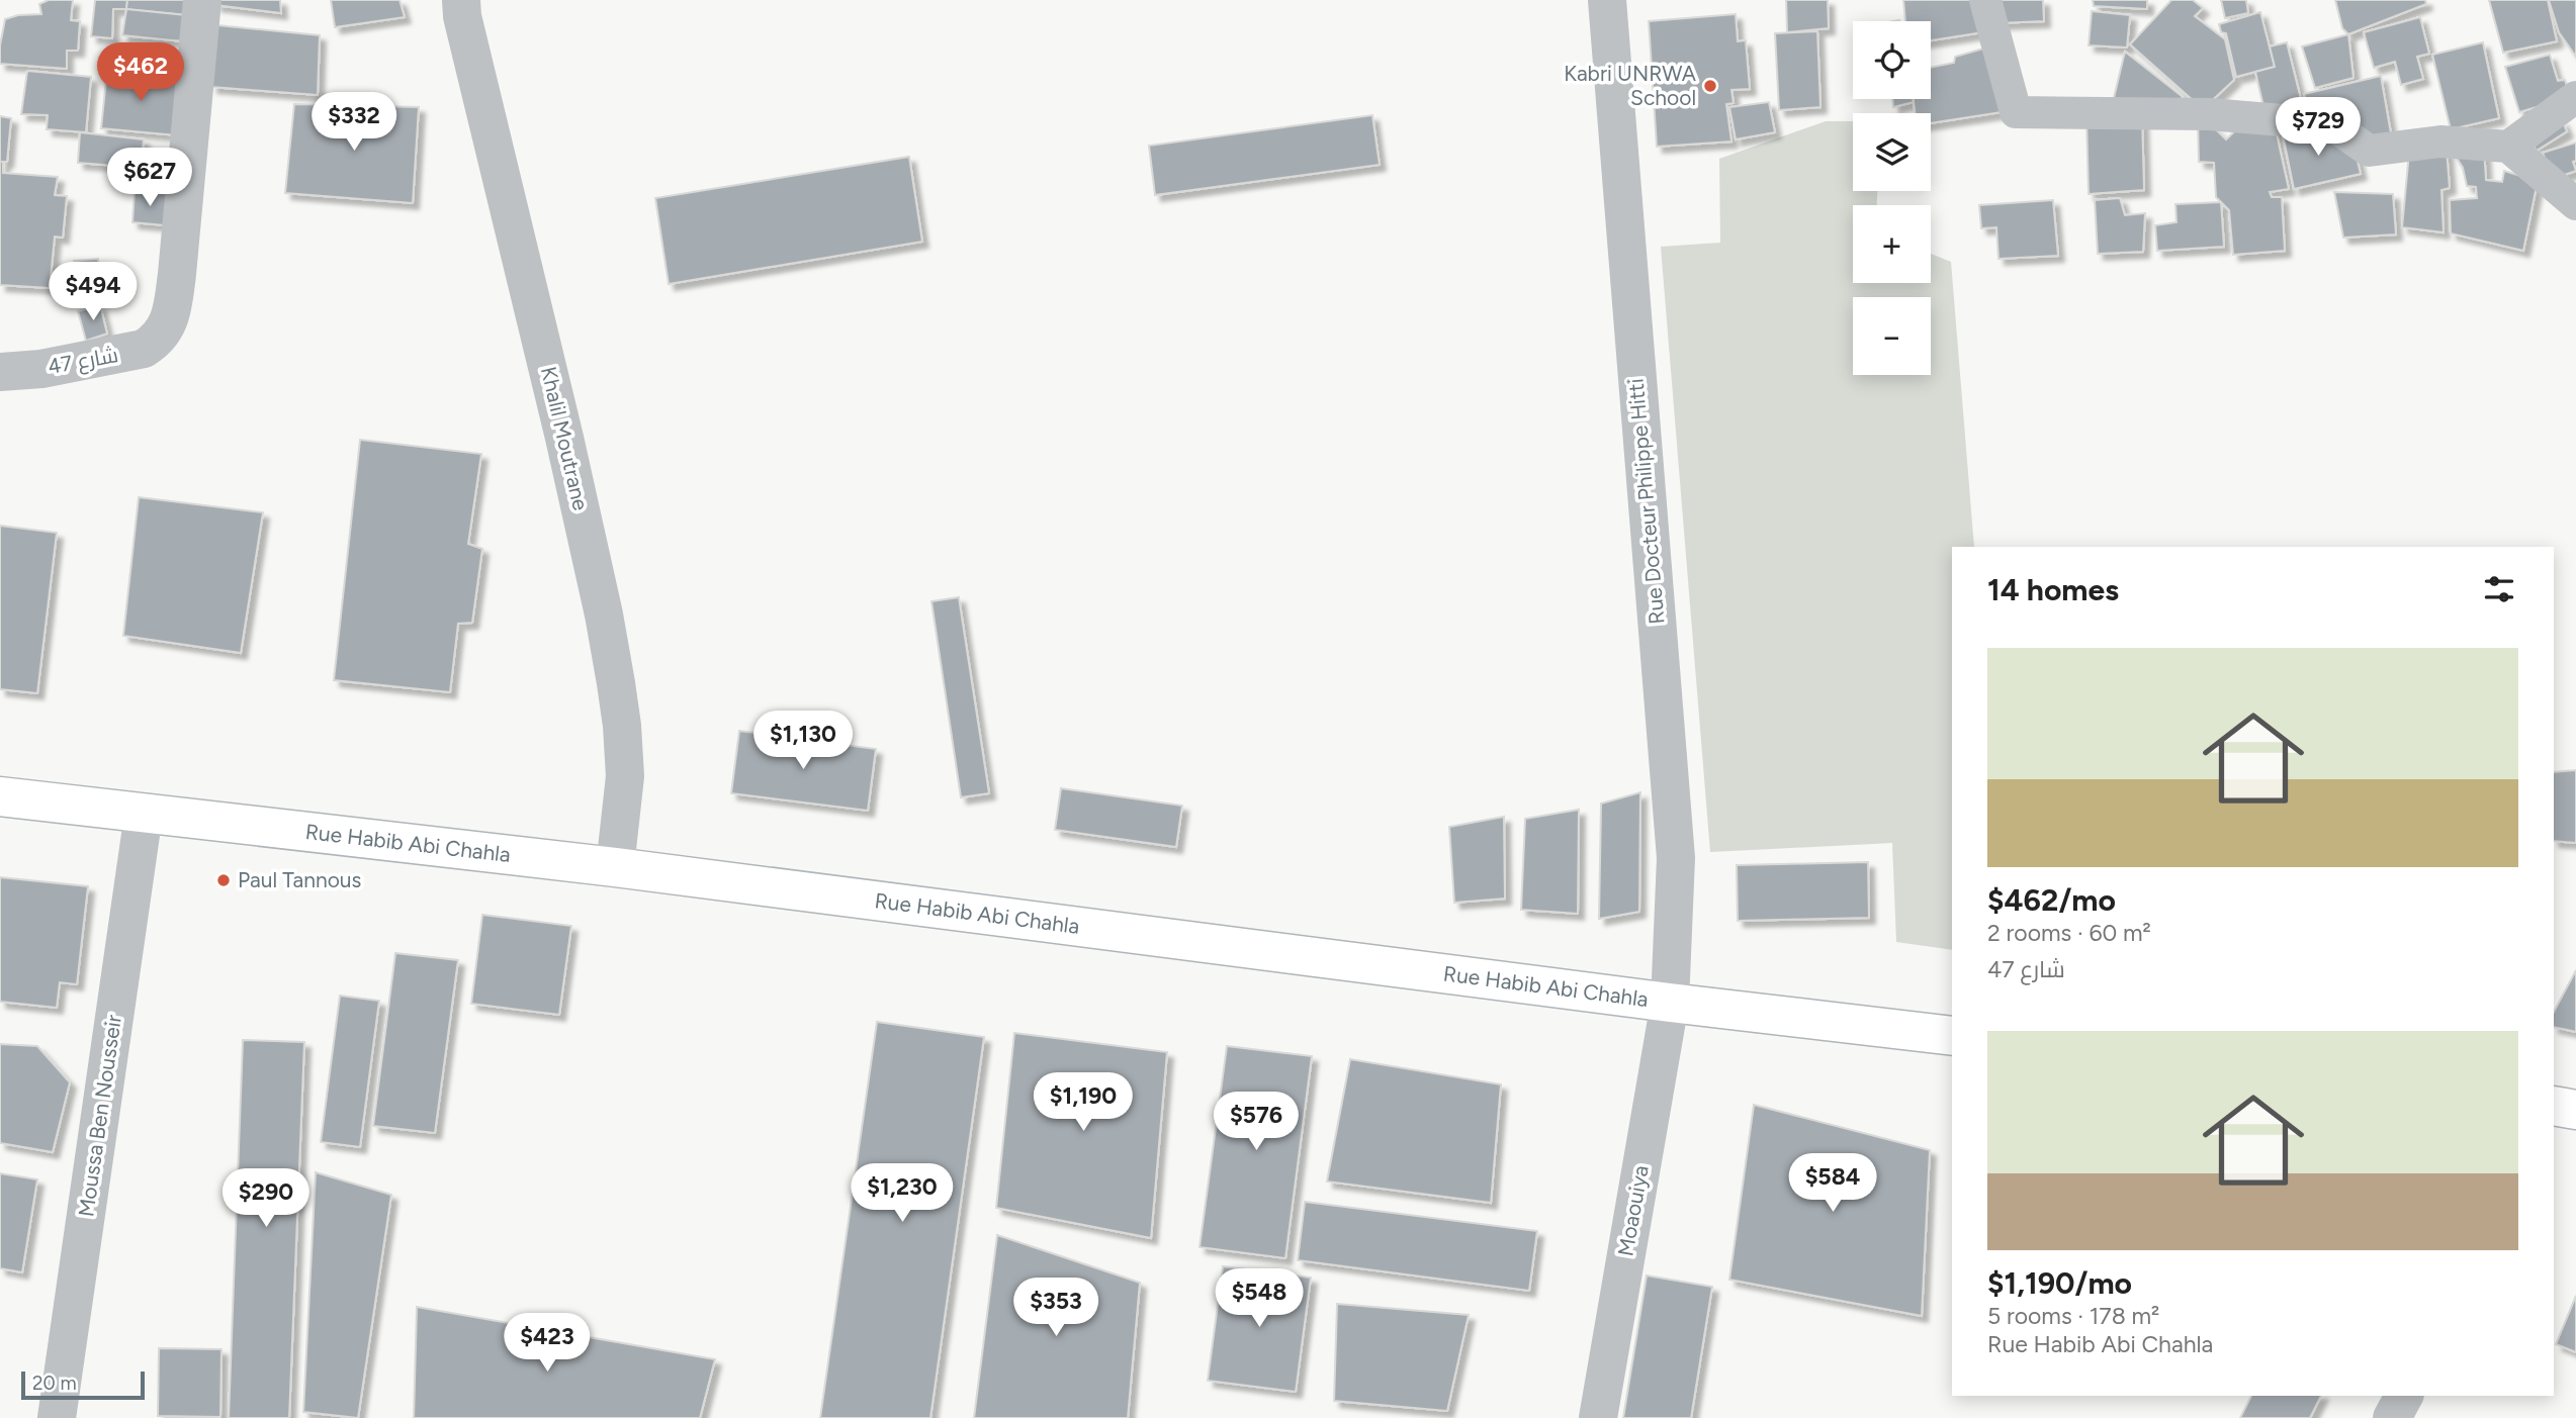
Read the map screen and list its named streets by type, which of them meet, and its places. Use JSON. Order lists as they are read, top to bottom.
{
  "streets": {
    "main road": ["Rue Habib Abi Chahla"],
    "street": [
      "شارع 47",
      "Khalil Moutrane",
      "Rue Docteur Philippe Hitti",
      "Moussa Ben Nousseir",
      "Moaouiya"
    ]
  },
  "crossings": [
    ["Khalil Moutrane", "Rue Habib Abi Chahla"],
    ["Rue Docteur Philippe Hitti", "Rue Habib Abi Chahla"],
    ["Rue Docteur Philippe Hitti", "Moaouiya"],
    ["Rue Habib Abi Chahla", "Moussa Ben Nousseir"],
    ["Rue Habib Abi Chahla", "Moaouiya"]
  ],
  "places": ["Kabri UNRWA School", "Paul Tannous"],
  "scale_bar": "20 m",
  "page": {
    "map_buttons": ["+", "−"],
    "price": [
      "$462",
      "$332",
      "$729",
      "$627",
      "$494",
      "$1,130",
      "$1,190",
      "$576",
      "$584",
      "$1,230",
      "$290",
      "$548",
      "$353",
      "$423"
    ],
    "heading": "14 homes",
    "list": [
      {
        "name": "$462/mo",
        "note": "2 rooms · 60 m² · شارع 47"
      },
      {
        "name": "$1,190/mo",
        "note": "5 rooms · 178 m² · Rue Habib Abi Chahla"
      }
    ],
    "scale": "20 m"
  }
}
